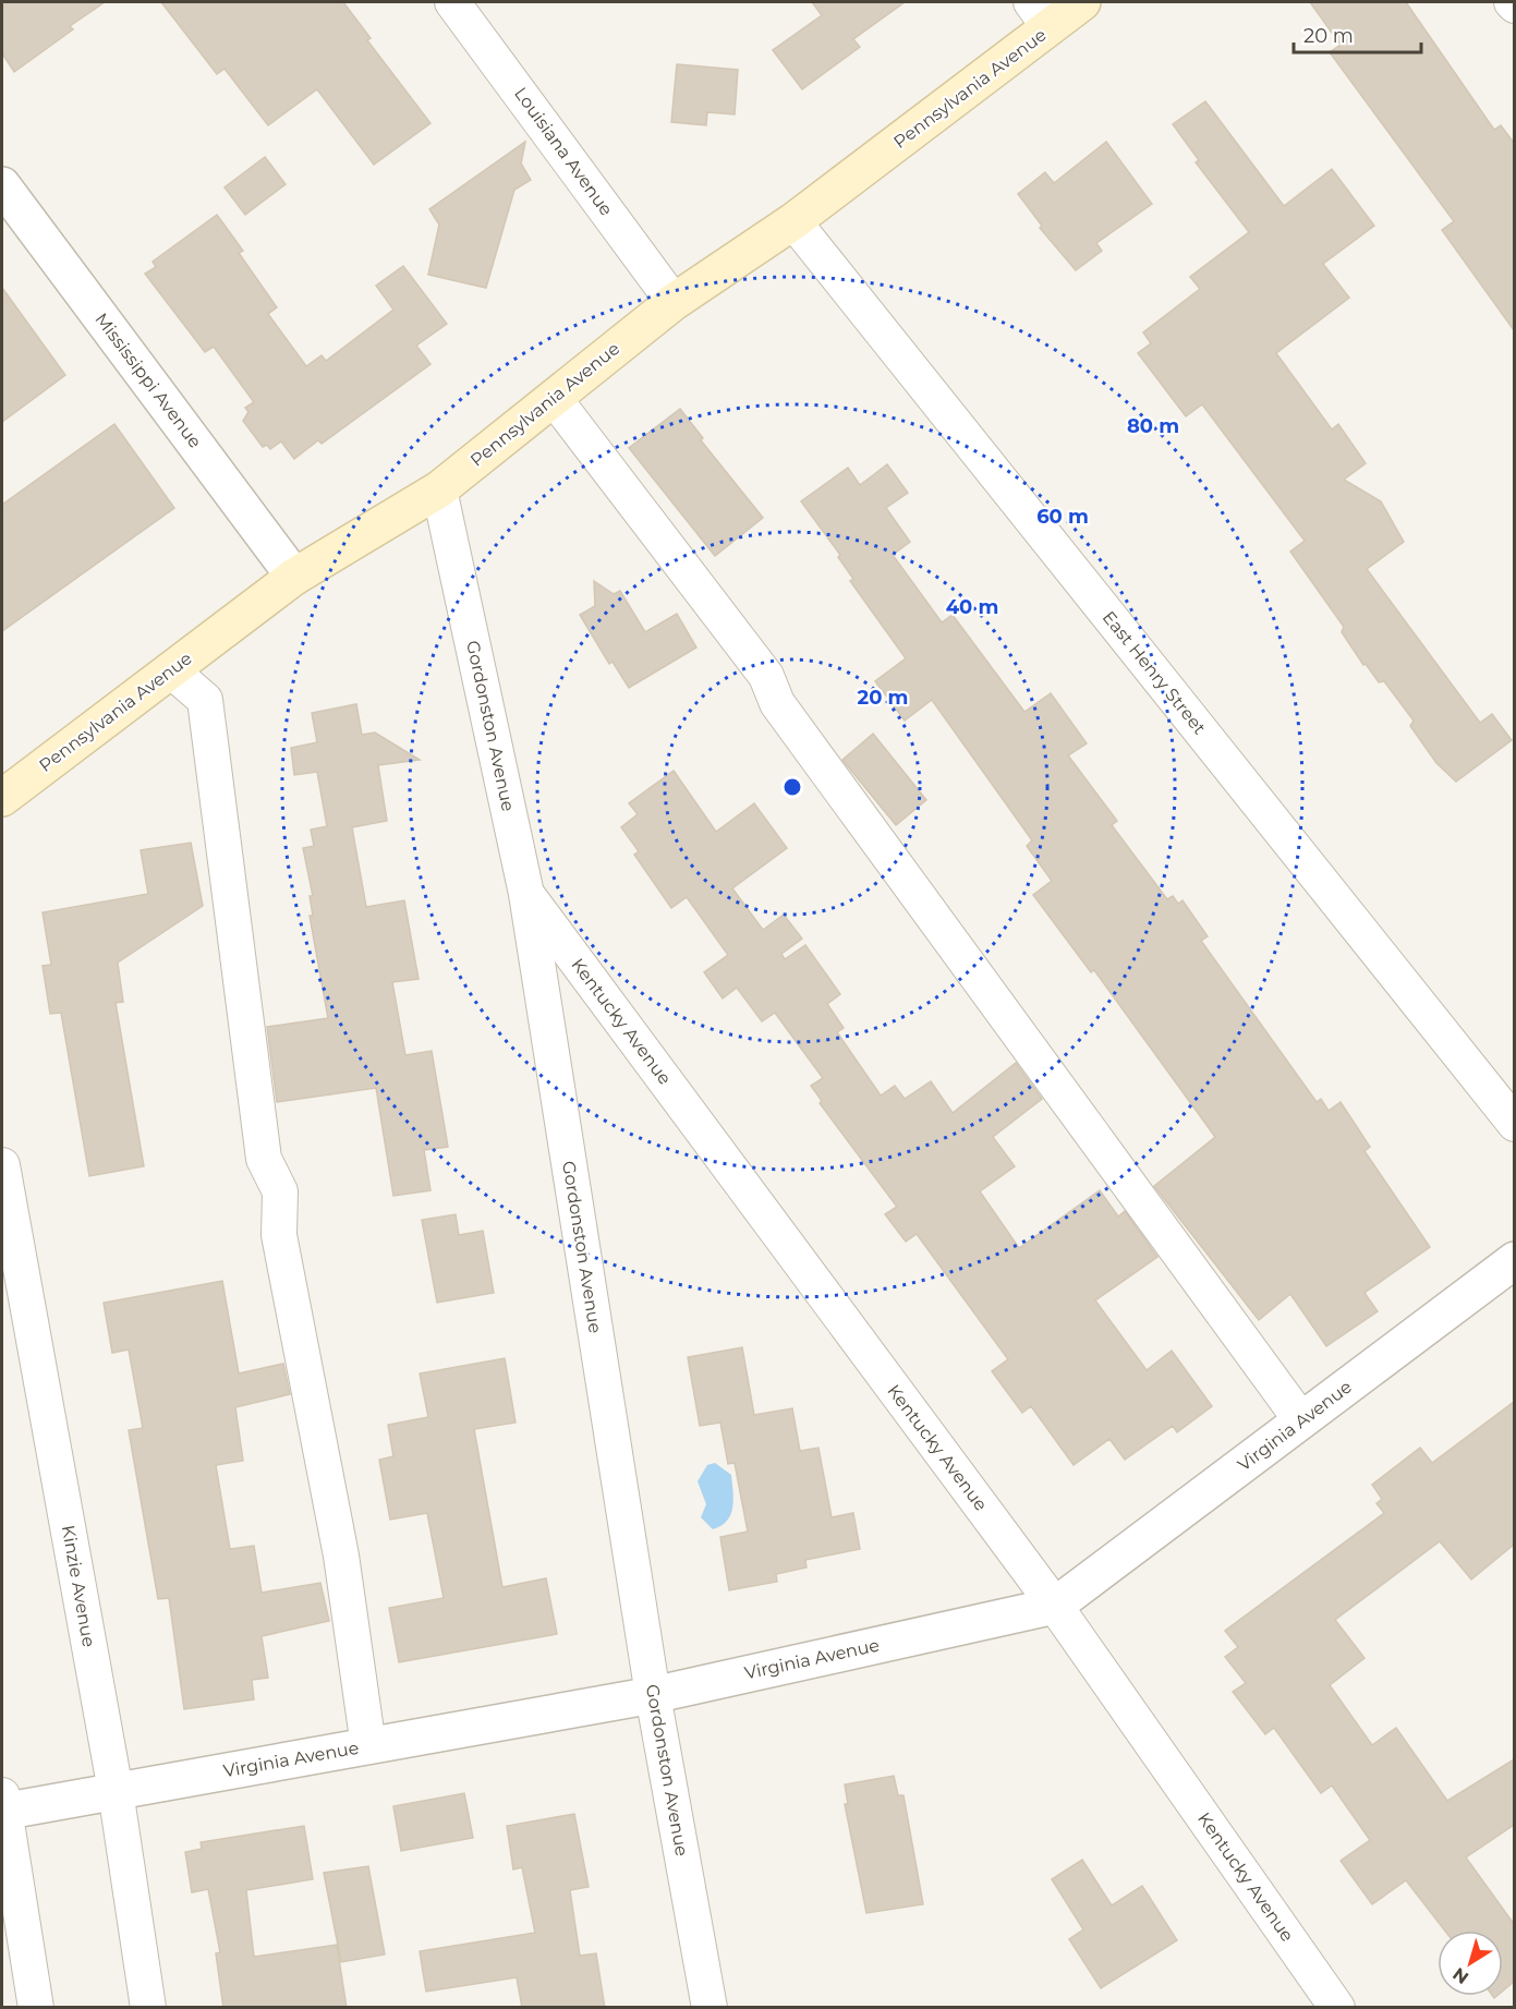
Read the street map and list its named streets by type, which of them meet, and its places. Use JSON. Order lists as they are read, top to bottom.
{
  "streets": {
    "main road": ["Pennsylvania Avenue"],
    "street": [
      "Louisiana Avenue",
      "Mississippi Avenue",
      "East Henry Street",
      "Gordonston Avenue",
      "Kentucky Avenue",
      "Virginia Avenue",
      "Kinzie Avenue"
    ]
  },
  "crossings": [
    ["Pennsylvania Avenue", "Louisiana Avenue"],
    ["Pennsylvania Avenue", "Mississippi Avenue"],
    ["Pennsylvania Avenue", "East Henry Street"],
    ["Pennsylvania Avenue", "Gordonston Avenue"],
    ["Gordonston Avenue", "Kentucky Avenue"],
    ["Gordonston Avenue", "Virginia Avenue"],
    ["Kentucky Avenue", "Virginia Avenue"],
    ["Virginia Avenue", "Kinzie Avenue"]
  ],
  "scale_bar": "20 m",
  "north": "bottom left",
  "rings": [
    "80 m",
    "60 m",
    "40 m",
    "20 m"
  ]
}
